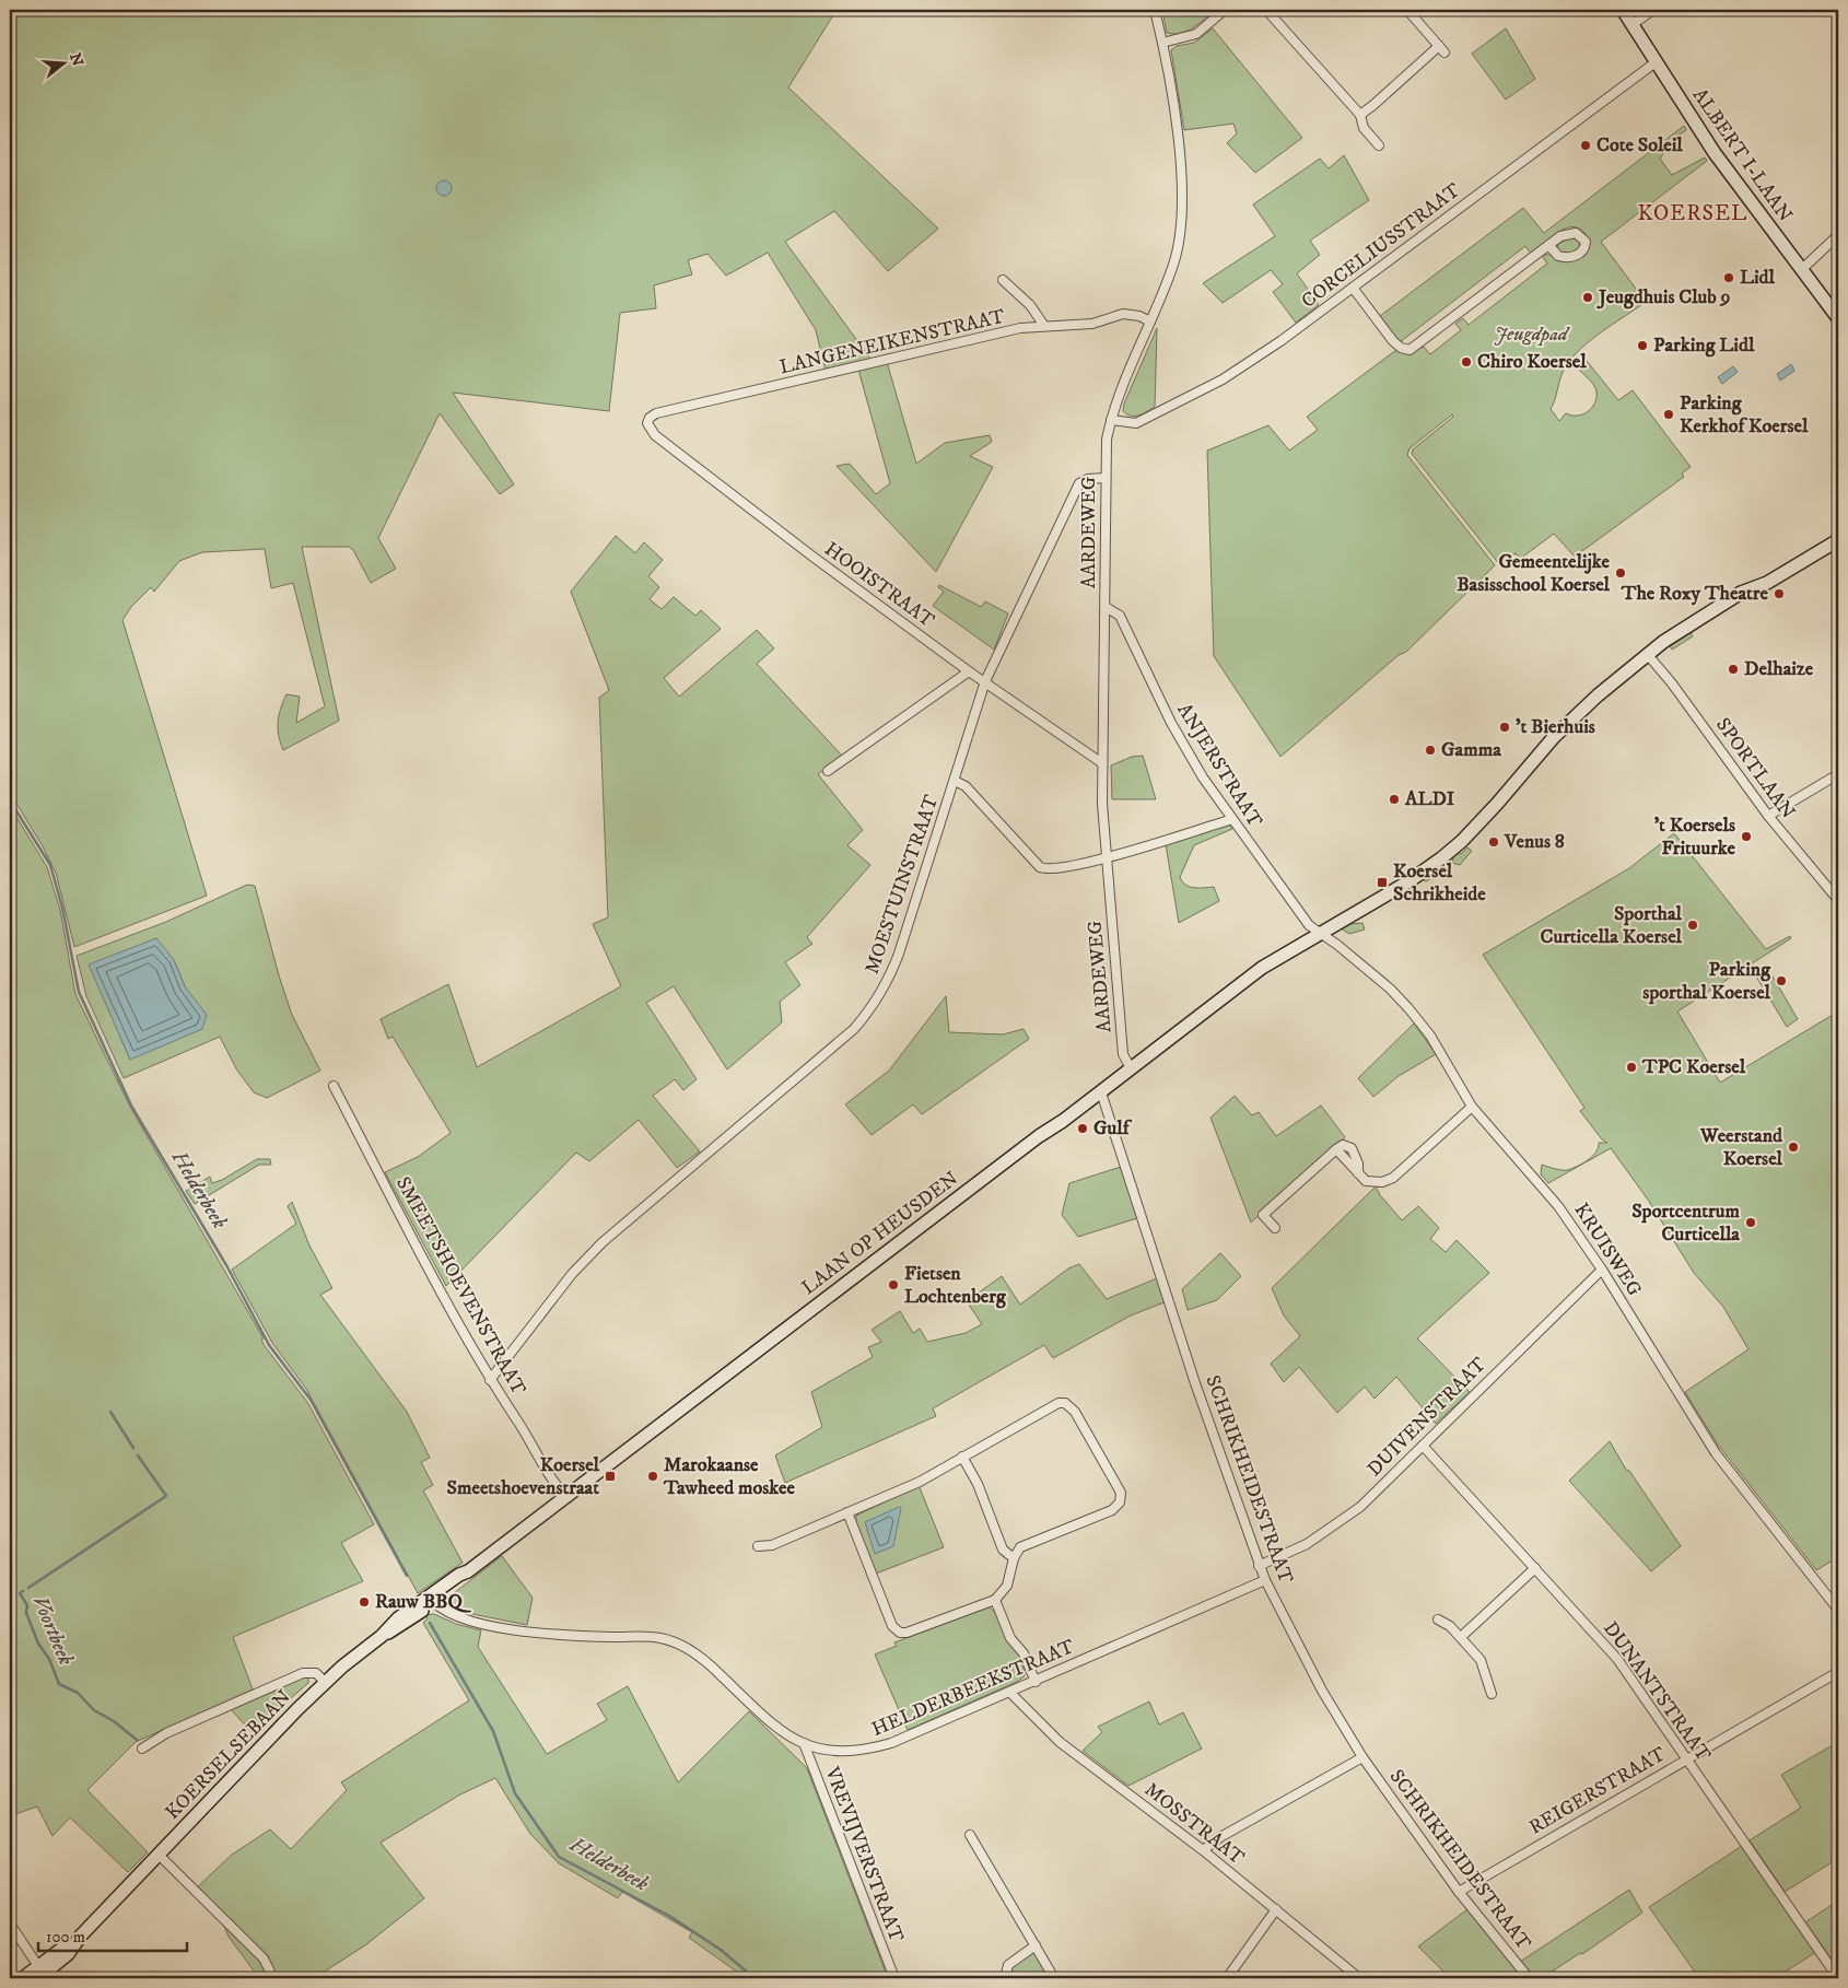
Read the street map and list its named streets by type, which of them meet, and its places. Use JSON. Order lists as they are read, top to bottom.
{
  "streets": {
    "street": [
      "ALBERT I-LAAN",
      "CORCELIUSSTRAAT",
      "LANGENEIKENSTRAAT",
      "AARDEWEG",
      "HOOISTRAAT",
      "ANJERSTRAAT",
      "SPORTLAAN",
      "MOESTUINSTRAAT",
      "LAAN OP HEUSDEN",
      "KRUISWEG",
      "SMEETSHOEVENSTRAAT",
      "DUIVENSTRAAT",
      "SCHRIKHEIDESTRAAT",
      "HELDERBEEKSTRAAT",
      "DUNANTSTRAAT",
      "KOERSELSEBAAN",
      "REIGERSTRAAT",
      "MOSSTRAAT",
      "VREVIJVERSTRAAT"
    ]
  },
  "crossings": [
    ["ALBERT I-LAAN", "CORCELIUSSTRAAT"],
    ["CORCELIUSSTRAAT", "AARDEWEG"],
    ["LANGENEIKENSTRAAT", "AARDEWEG"],
    ["LANGENEIKENSTRAAT", "HOOISTRAAT"],
    ["AARDEWEG", "HOOISTRAAT"],
    ["AARDEWEG", "ANJERSTRAAT"],
    ["AARDEWEG", "MOESTUINSTRAAT"],
    ["AARDEWEG", "LAAN OP HEUSDEN"],
    ["HOOISTRAAT", "MOESTUINSTRAAT"],
    ["ANJERSTRAAT", "LAAN OP HEUSDEN"],
    ["ANJERSTRAAT", "KRUISWEG"],
    ["SPORTLAAN", "LAAN OP HEUSDEN"],
    ["MOESTUINSTRAAT", "SMEETSHOEVENSTRAAT"],
    ["LAAN OP HEUSDEN", "KRUISWEG"],
    ["LAAN OP HEUSDEN", "SMEETSHOEVENSTRAAT"],
    ["LAAN OP HEUSDEN", "SCHRIKHEIDESTRAAT"],
    ["LAAN OP HEUSDEN", "HELDERBEEKSTRAAT"],
    ["LAAN OP HEUSDEN", "KOERSELSEBAAN"],
    ["KRUISWEG", "DUIVENSTRAAT"],
    ["DUIVENSTRAAT", "SCHRIKHEIDESTRAAT"],
    ["DUIVENSTRAAT", "DUNANTSTRAAT"],
    ["SCHRIKHEIDESTRAAT", "HELDERBEEKSTRAAT"],
    ["SCHRIKHEIDESTRAAT", "REIGERSTRAAT"],
    ["HELDERBEEKSTRAAT", "KOERSELSEBAAN"],
    ["HELDERBEEKSTRAAT", "MOSSTRAAT"],
    ["HELDERBEEKSTRAAT", "VREVIJVERSTRAAT"],
    ["DUNANTSTRAAT", "REIGERSTRAAT"]
  ],
  "districts": ["KOERSEL"],
  "water": ["Helderbeek", "Voortbeek"],
  "parks": ["Jeugdpad"],
  "places": {
    "other": [
      "Cote Soleil",
      "Lidl",
      "Jeugdhuis Club 9",
      "Parking Lidl",
      "Chiro Koersel",
      "Parking Kerkhof Koersel",
      "Gemeentelijke Basisschool Koersel",
      "The Roxy Theatre",
      "Delhaize",
      "'t Bierhuis",
      "Gamma",
      "ALDI",
      "'t Koersels Frituurke",
      "Venus 8",
      "Sporthal Curticella Koersel",
      "Parking sporthal Koersel",
      "TPC Koersel",
      "Gulf",
      "Weerstand Koersel",
      "Sportcentrum Curticella",
      "Fietsen Lochtenberg",
      "Marokaanse Tawheed moskee",
      "Rauw BBQ"
    ],
    "transit": ["Koersel Schrikheide", "Koersel Smeetshoevenstraat"]
  },
  "scale_bar": "100 m",
  "north": "right"
}
